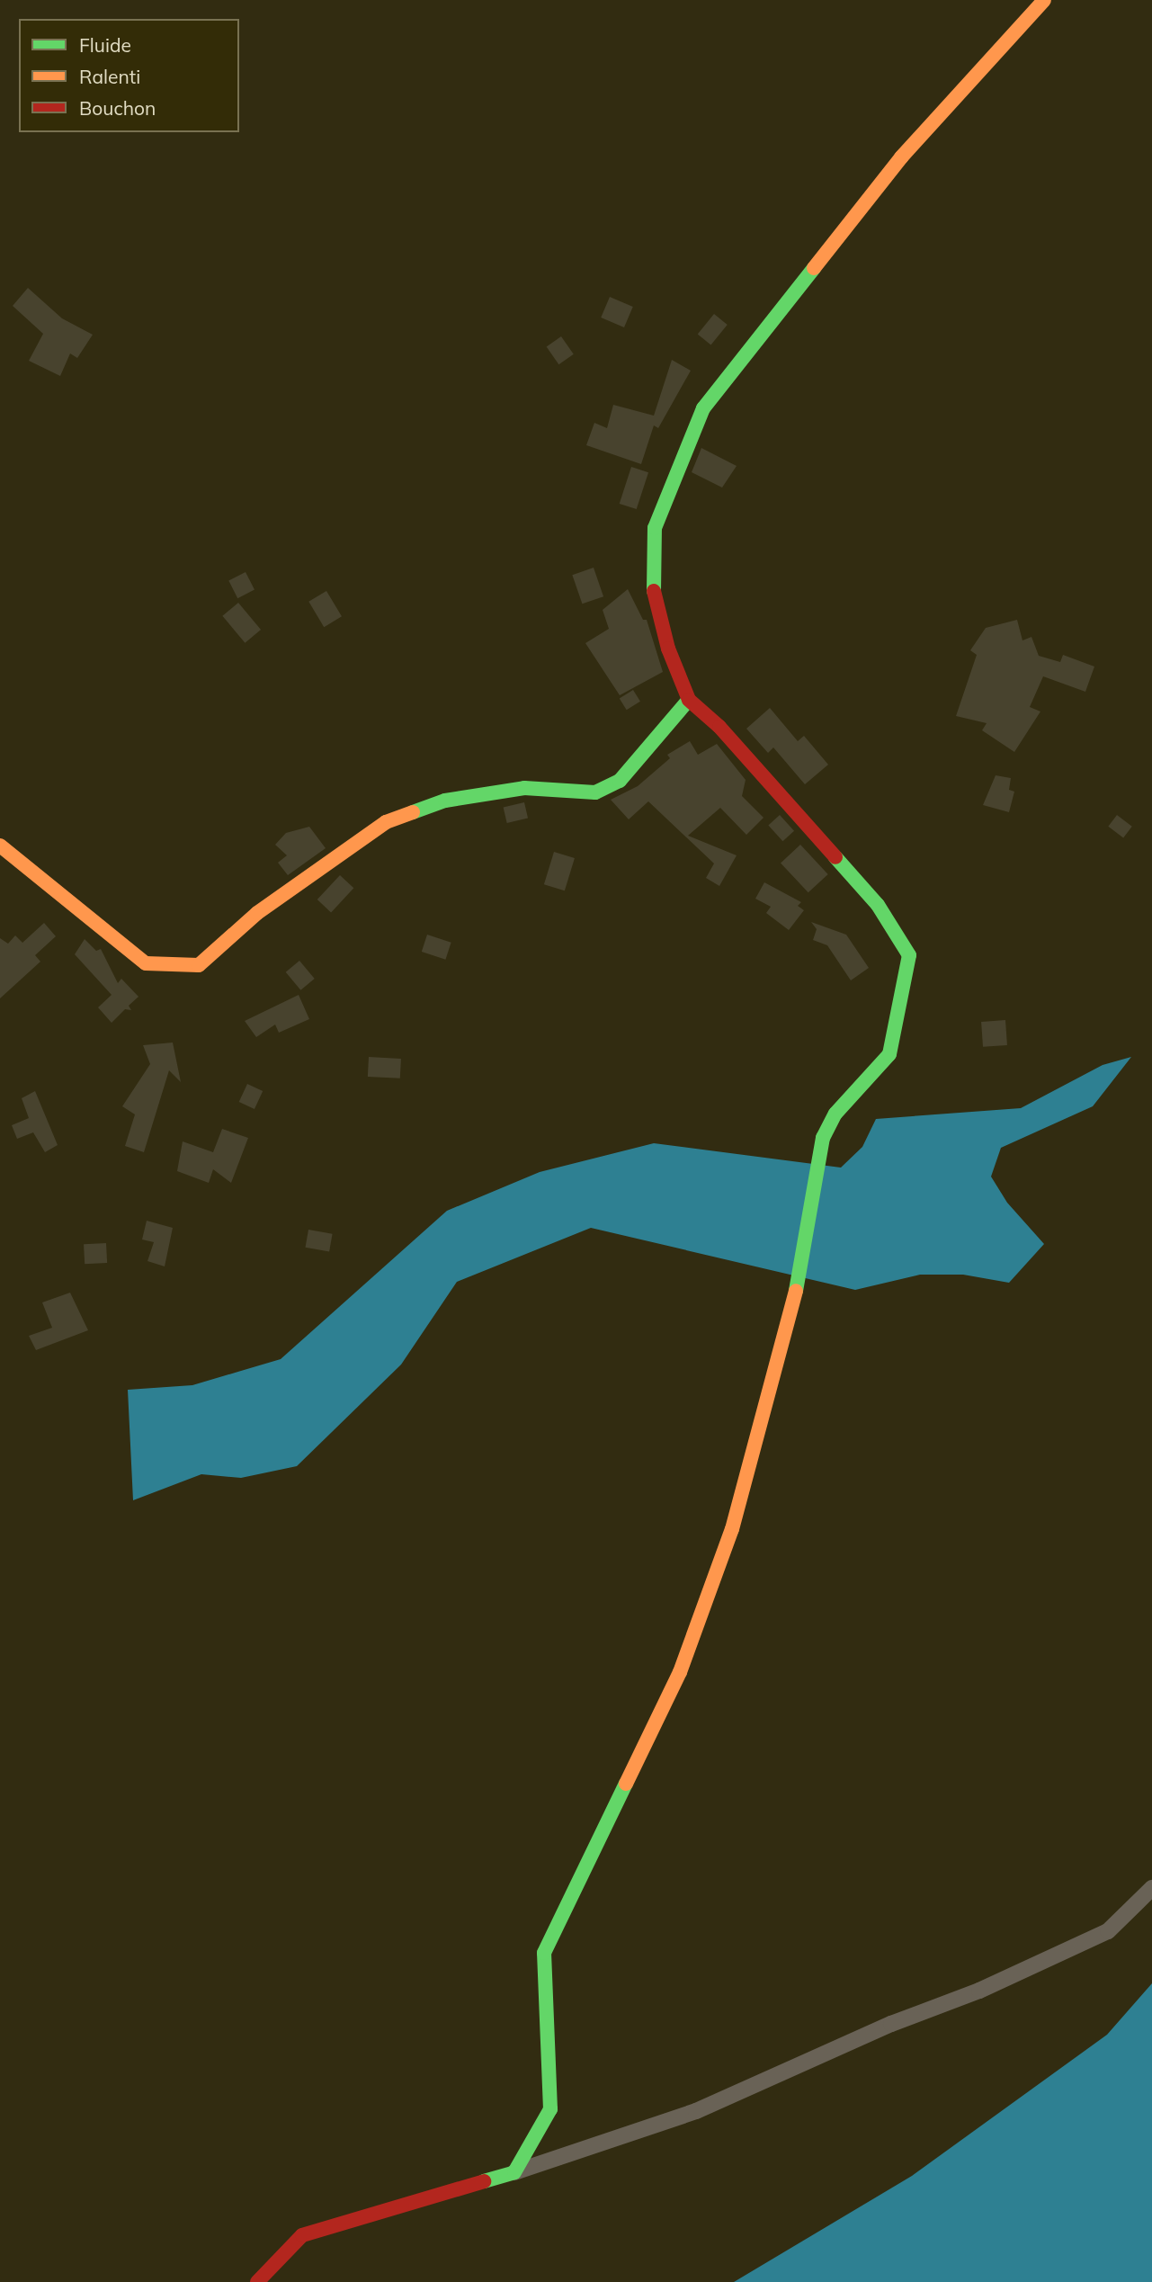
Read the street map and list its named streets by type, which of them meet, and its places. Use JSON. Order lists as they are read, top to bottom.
{
  "legend": ["Fluide", "Ralenti", "Bouchon"]
}
